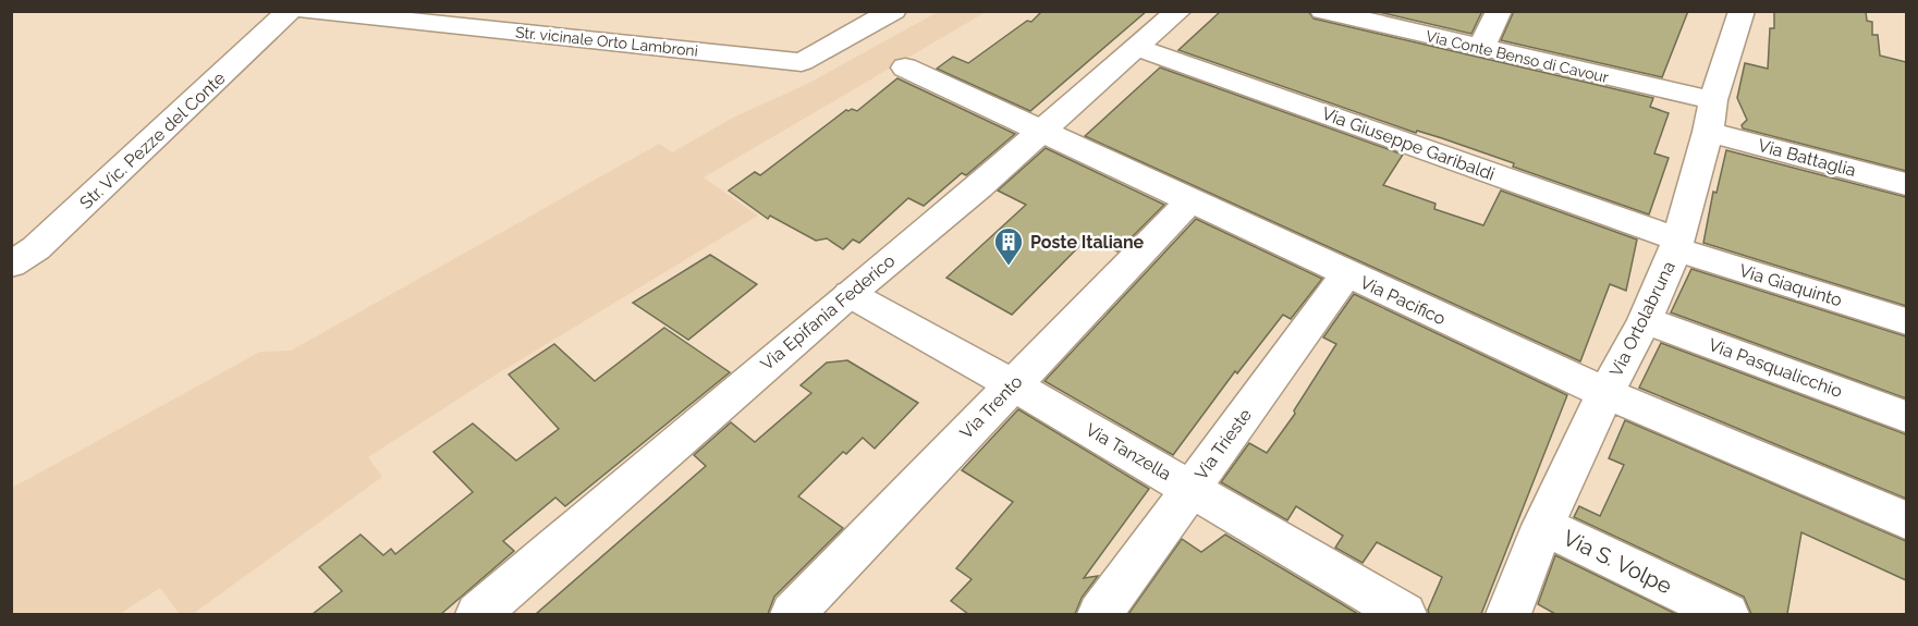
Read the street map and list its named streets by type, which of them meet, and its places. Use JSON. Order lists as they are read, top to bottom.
{
  "streets": {
    "street": [
      "Str. vicinale Orto Lambroni",
      "Via Conte Benso di Cavour",
      "Str. Vic. Pezze del Conte",
      "Via Giuseppe Garibaldi",
      "Via Battaglia",
      "Via Giaquinto",
      "Via Pacifico",
      "Via Epifania Federico",
      "Via Ortolabruna",
      "Via Pasqualicchio",
      "Via Trento",
      "Via Trieste",
      "Via Tanzella",
      "Via S. Volpe"
    ]
  },
  "crossings": [
    ["Via Conte Benso di Cavour", "Via Battaglia"],
    ["Via Conte Benso di Cavour", "Via Ortolabruna"],
    ["Via Giuseppe Garibaldi", "Via Giaquinto"],
    ["Via Giuseppe Garibaldi", "Via Epifania Federico"],
    ["Via Giuseppe Garibaldi", "Via Ortolabruna"],
    ["Via Battaglia", "Via Ortolabruna"],
    ["Via Giaquinto", "Via Ortolabruna"],
    ["Via Pacifico", "Via Epifania Federico"],
    ["Via Pacifico", "Via Ortolabruna"],
    ["Via Pacifico", "Via Trento"],
    ["Via Pacifico", "Via Trieste"],
    ["Via Epifania Federico", "Via Tanzella"],
    ["Via Ortolabruna", "Via Pasqualicchio"],
    ["Via Ortolabruna", "Via S. Volpe"],
    ["Via Trento", "Via Tanzella"],
    ["Via Trieste", "Via Tanzella"]
  ],
  "places": {
    "building": ["Poste Italiane"]
  }
}
